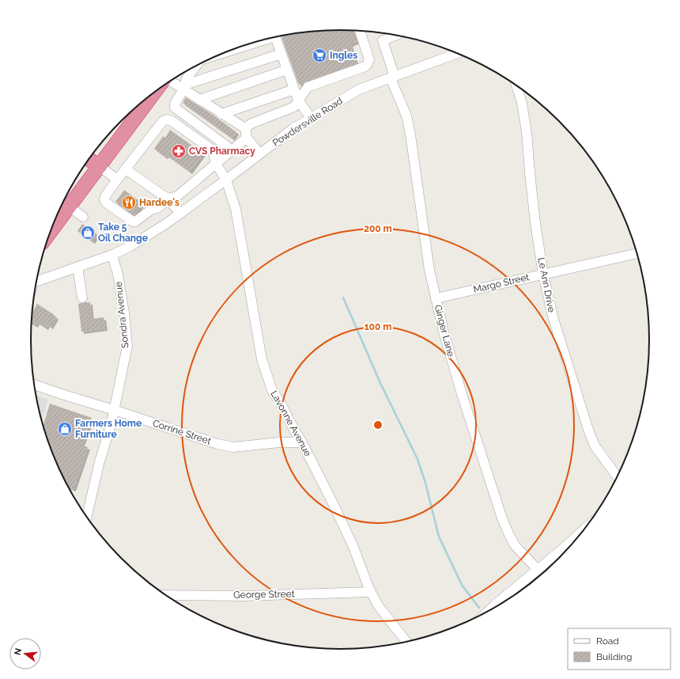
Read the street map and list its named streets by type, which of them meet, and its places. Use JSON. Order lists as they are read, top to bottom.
{
  "streets": {
    "street": [
      "Powdersville Road",
      "Margo Street",
      "Le Ann Drive",
      "Sondra Avenue",
      "Ginger Lane",
      "Lavonne Avenue",
      "Corrine Street",
      "George Street"
    ]
  },
  "crossings": [
    ["Powdersville Road", "Sondra Avenue"],
    ["Powdersville Road", "Ginger Lane"],
    ["Powdersville Road", "Lavonne Avenue"],
    ["Margo Street", "Le Ann Drive"],
    ["Margo Street", "Ginger Lane"],
    ["Sondra Avenue", "Corrine Street"],
    ["Lavonne Avenue", "Corrine Street"],
    ["Lavonne Avenue", "George Street"]
  ],
  "places": {
    "supermarket": ["Ingles"],
    "pharmacy": ["CVS Pharmacy"],
    "restaurant": ["Hardee's"],
    "shop": ["Take 5 Oil Change", "Farmers Home Furniture"]
  },
  "legend": ["Road", "Building"],
  "north": "left",
  "rings": ["200 m", "100 m"]
}
